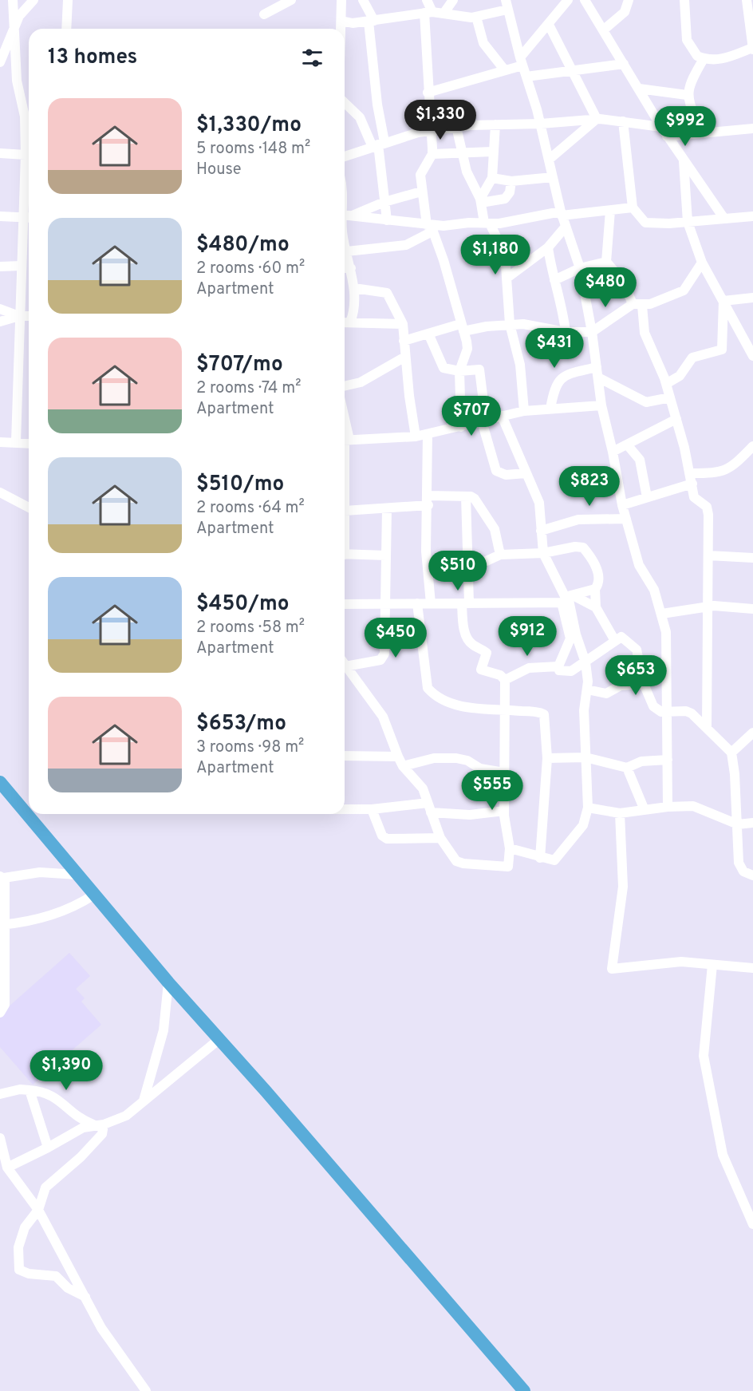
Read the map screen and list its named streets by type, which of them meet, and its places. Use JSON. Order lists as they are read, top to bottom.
{
  "page": {
    "heading": "13 homes",
    "list": [
      {
        "name": "$1,330/mo",
        "note": "5 rooms · 148 m² · House"
      },
      {
        "name": "$480/mo",
        "note": "2 rooms · 60 m² · Apartment"
      },
      {
        "name": "$707/mo",
        "note": "2 rooms · 74 m² · Apartment"
      },
      {
        "name": "$510/mo",
        "note": "2 rooms · 64 m² · Apartment"
      },
      {
        "name": "$450/mo",
        "note": "2 rooms · 58 m² · Apartment"
      },
      {
        "name": "$653/mo",
        "note": "3 rooms · 98 m² · Apartment"
      }
    ],
    "price": [
      "$1,330",
      "$992",
      "$1,180",
      "$480",
      "$431",
      "$707",
      "$823",
      "$510",
      "$912",
      "$450",
      "$653",
      "$555",
      "$1,390"
    ]
  }
}
